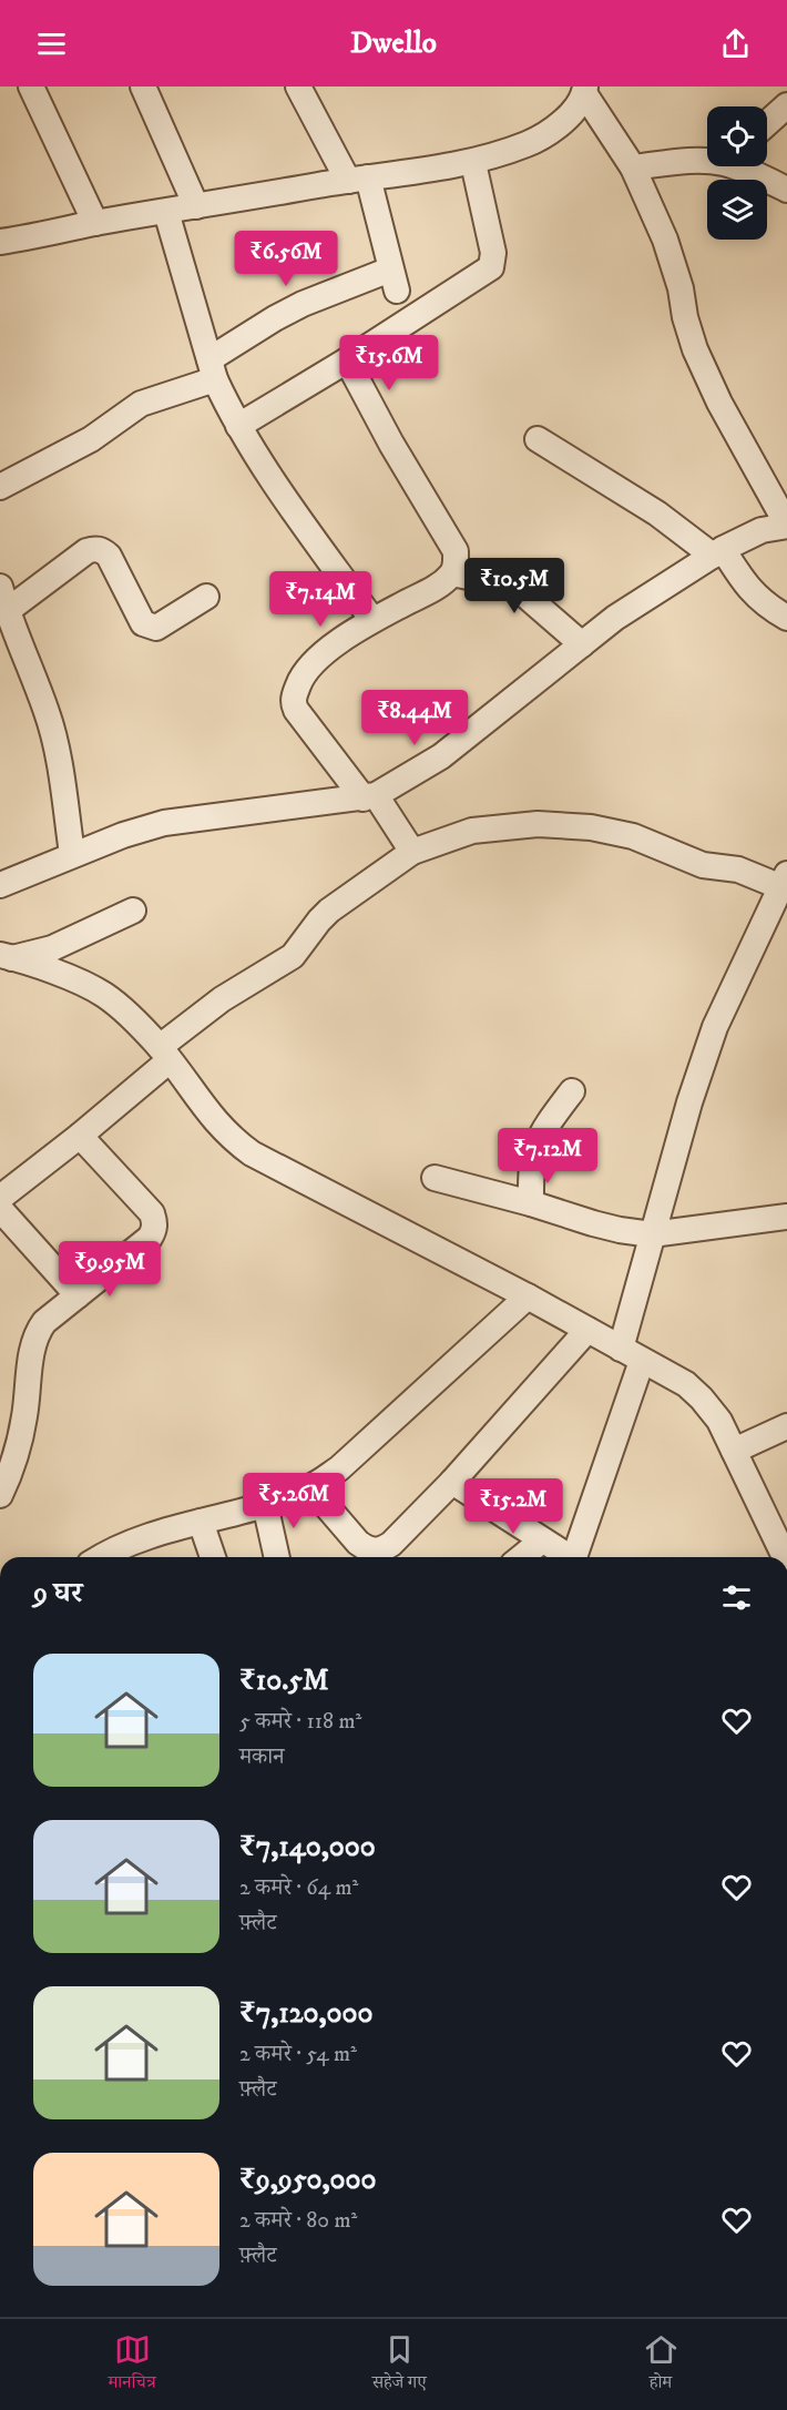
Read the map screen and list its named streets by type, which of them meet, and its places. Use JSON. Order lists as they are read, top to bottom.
{
  "page": {
    "header": "Dwello",
    "price": [
      "₹6.56M",
      "₹15.6M",
      "₹10.5M",
      "₹7.14M",
      "₹8.44M",
      "₹7.12M",
      "₹9.95M",
      "₹5.26M",
      "₹15.2M"
    ],
    "heading": "9 घर",
    "list": [
      {
        "name": "₹10.5M",
        "note": "5 कमरे · 118 m² · मकान"
      },
      {
        "name": "₹7,140,000",
        "note": "2 कमरे · 64 m² · फ़्लैट"
      },
      {
        "name": "₹7,120,000",
        "note": "2 कमरे · 54 m² · फ़्लैट"
      },
      {
        "name": "₹9,950,000",
        "note": "2 कमरे · 80 m² · फ़्लैट"
      }
    ],
    "tabs": ["मानचित्र", "सहेजे गए", "होम"]
  }
}
